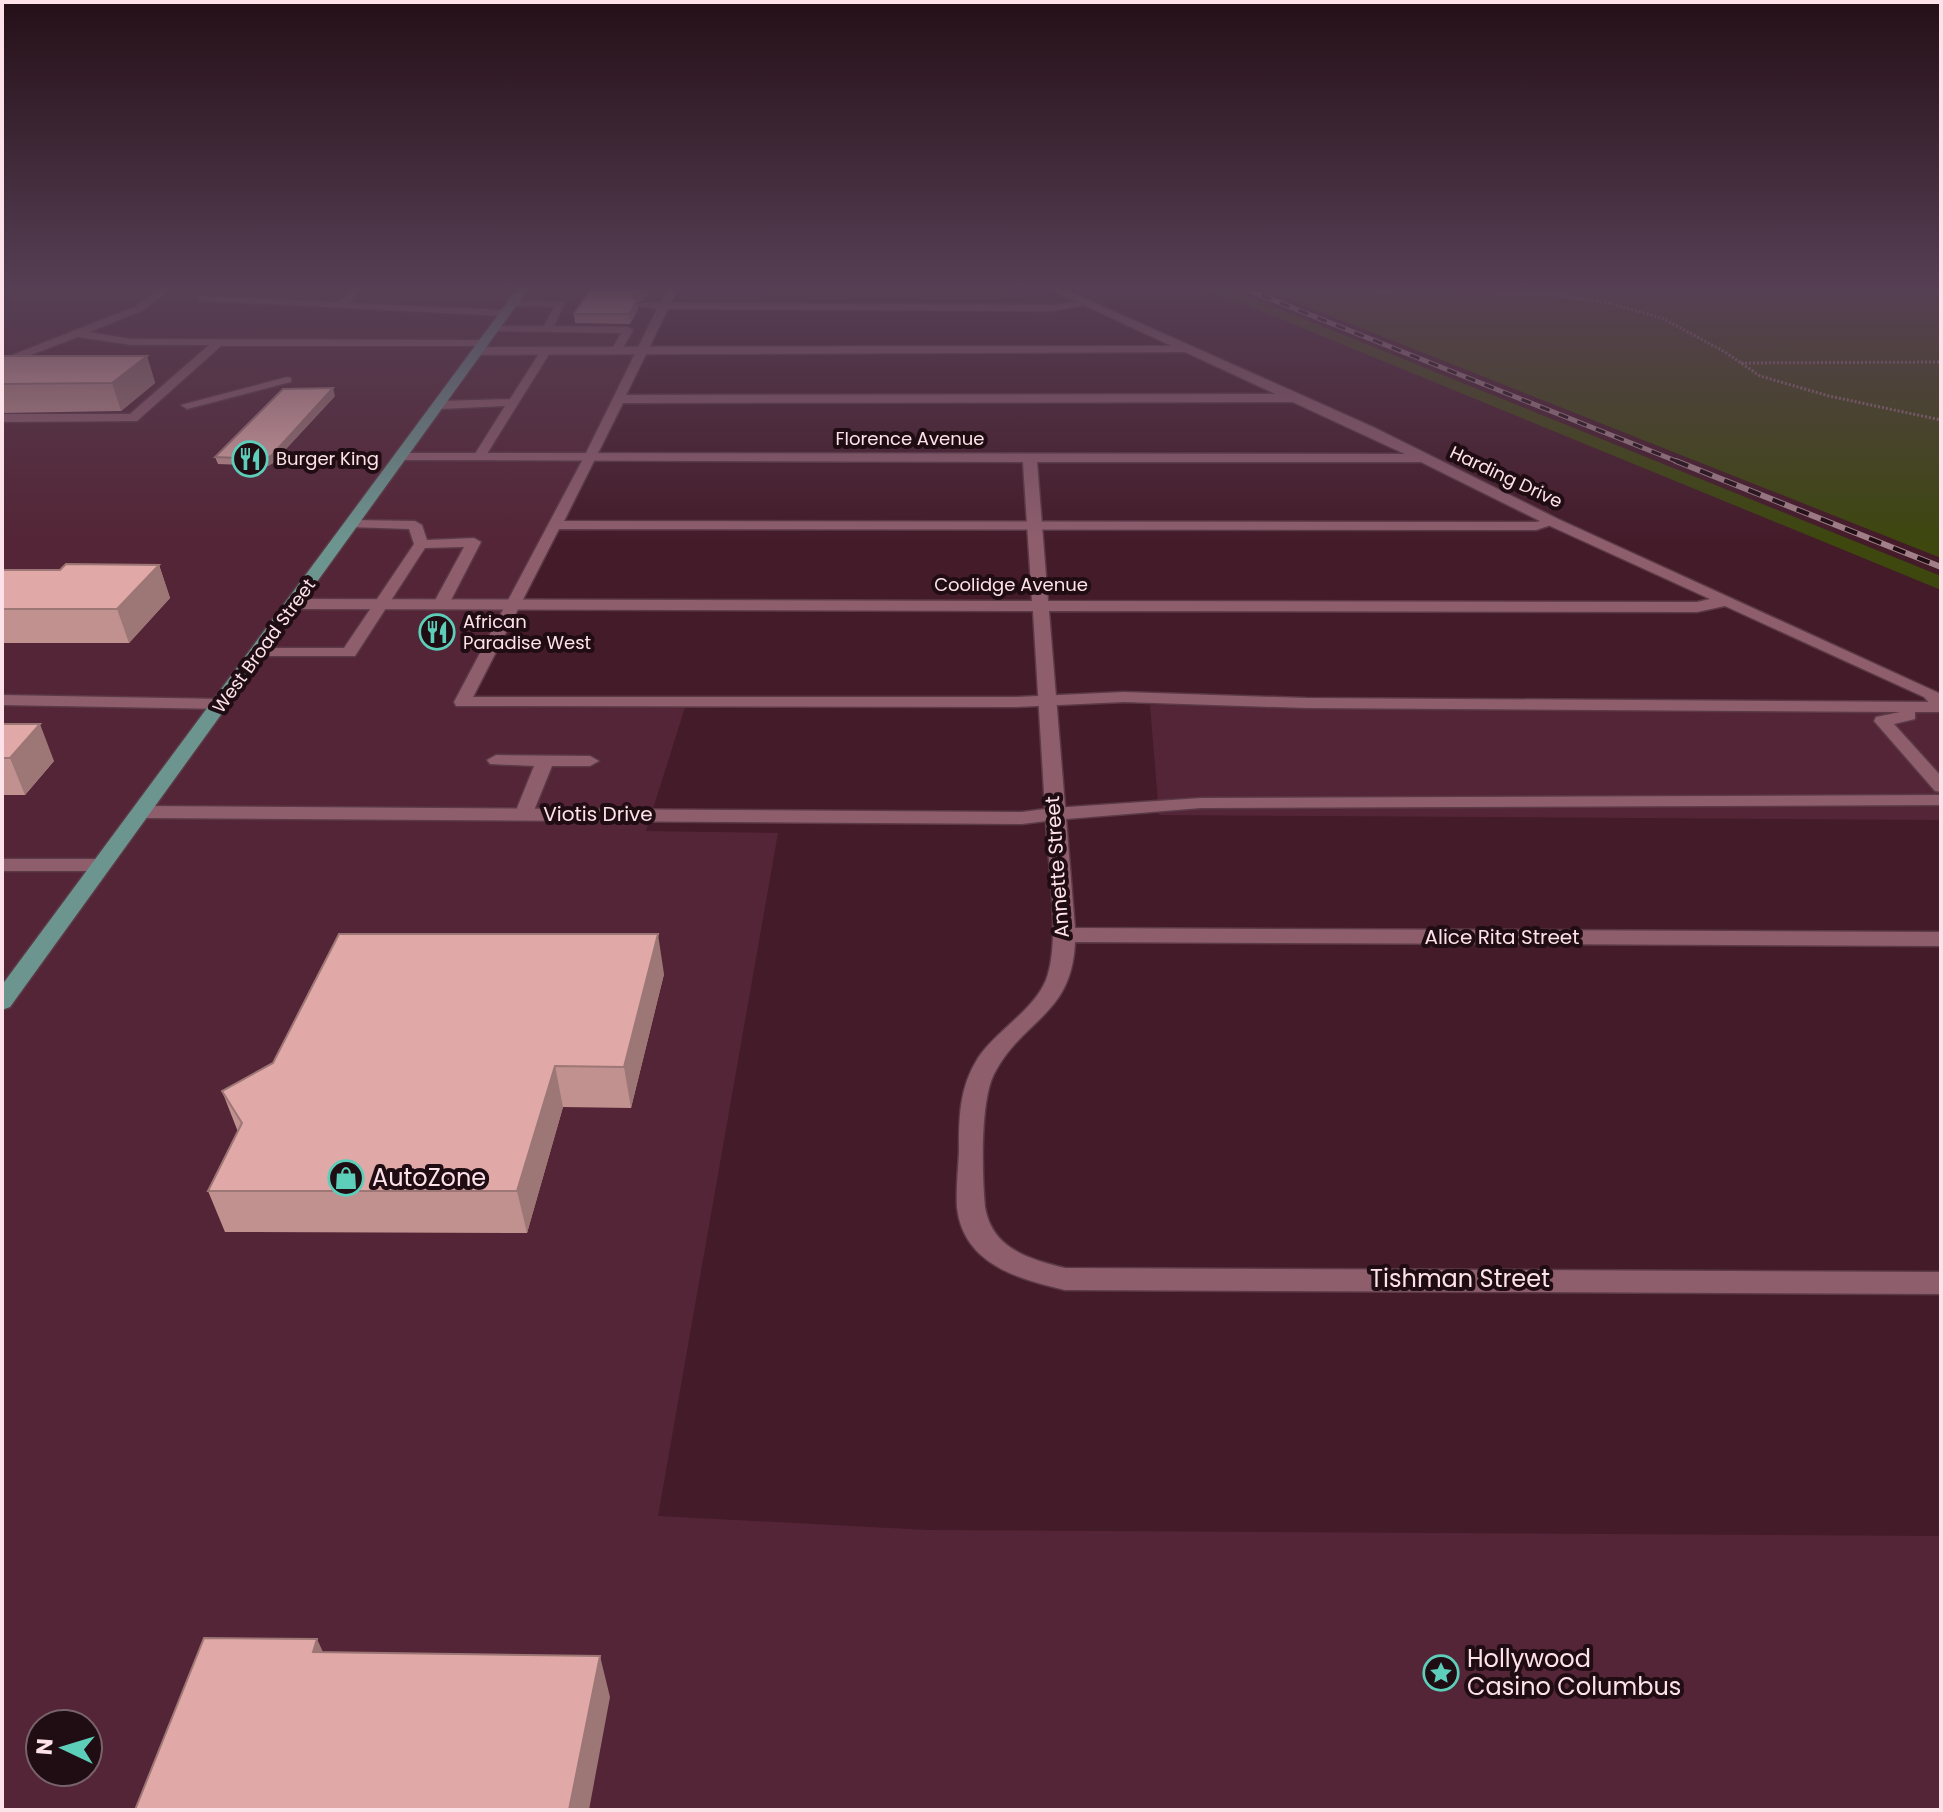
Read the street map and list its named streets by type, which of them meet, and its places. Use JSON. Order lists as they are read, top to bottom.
{
  "streets": {
    "main road": ["West Broad Street"],
    "street": [
      "Florence Avenue",
      "Harding Drive",
      "Coolidge Avenue",
      "Viotis Drive",
      "Annette Street",
      "Alice Rita Street",
      "Tishman Street"
    ]
  },
  "crossings": [
    ["Florence Avenue", "Harding Drive"],
    ["Florence Avenue", "West Broad Street"],
    ["Florence Avenue", "Annette Street"],
    ["Harding Drive", "Coolidge Avenue"],
    ["Coolidge Avenue", "West Broad Street"],
    ["Coolidge Avenue", "Annette Street"],
    ["West Broad Street", "Viotis Drive"],
    ["Viotis Drive", "Annette Street"],
    ["Annette Street", "Alice Rita Street"],
    ["Annette Street", "Tishman Street"]
  ],
  "places": {
    "restaurant": ["Burger King", "African Paradise West"],
    "shop": ["AutoZone"],
    "place": ["Hollywood Casino Columbus"]
  },
  "north": "left"
}
